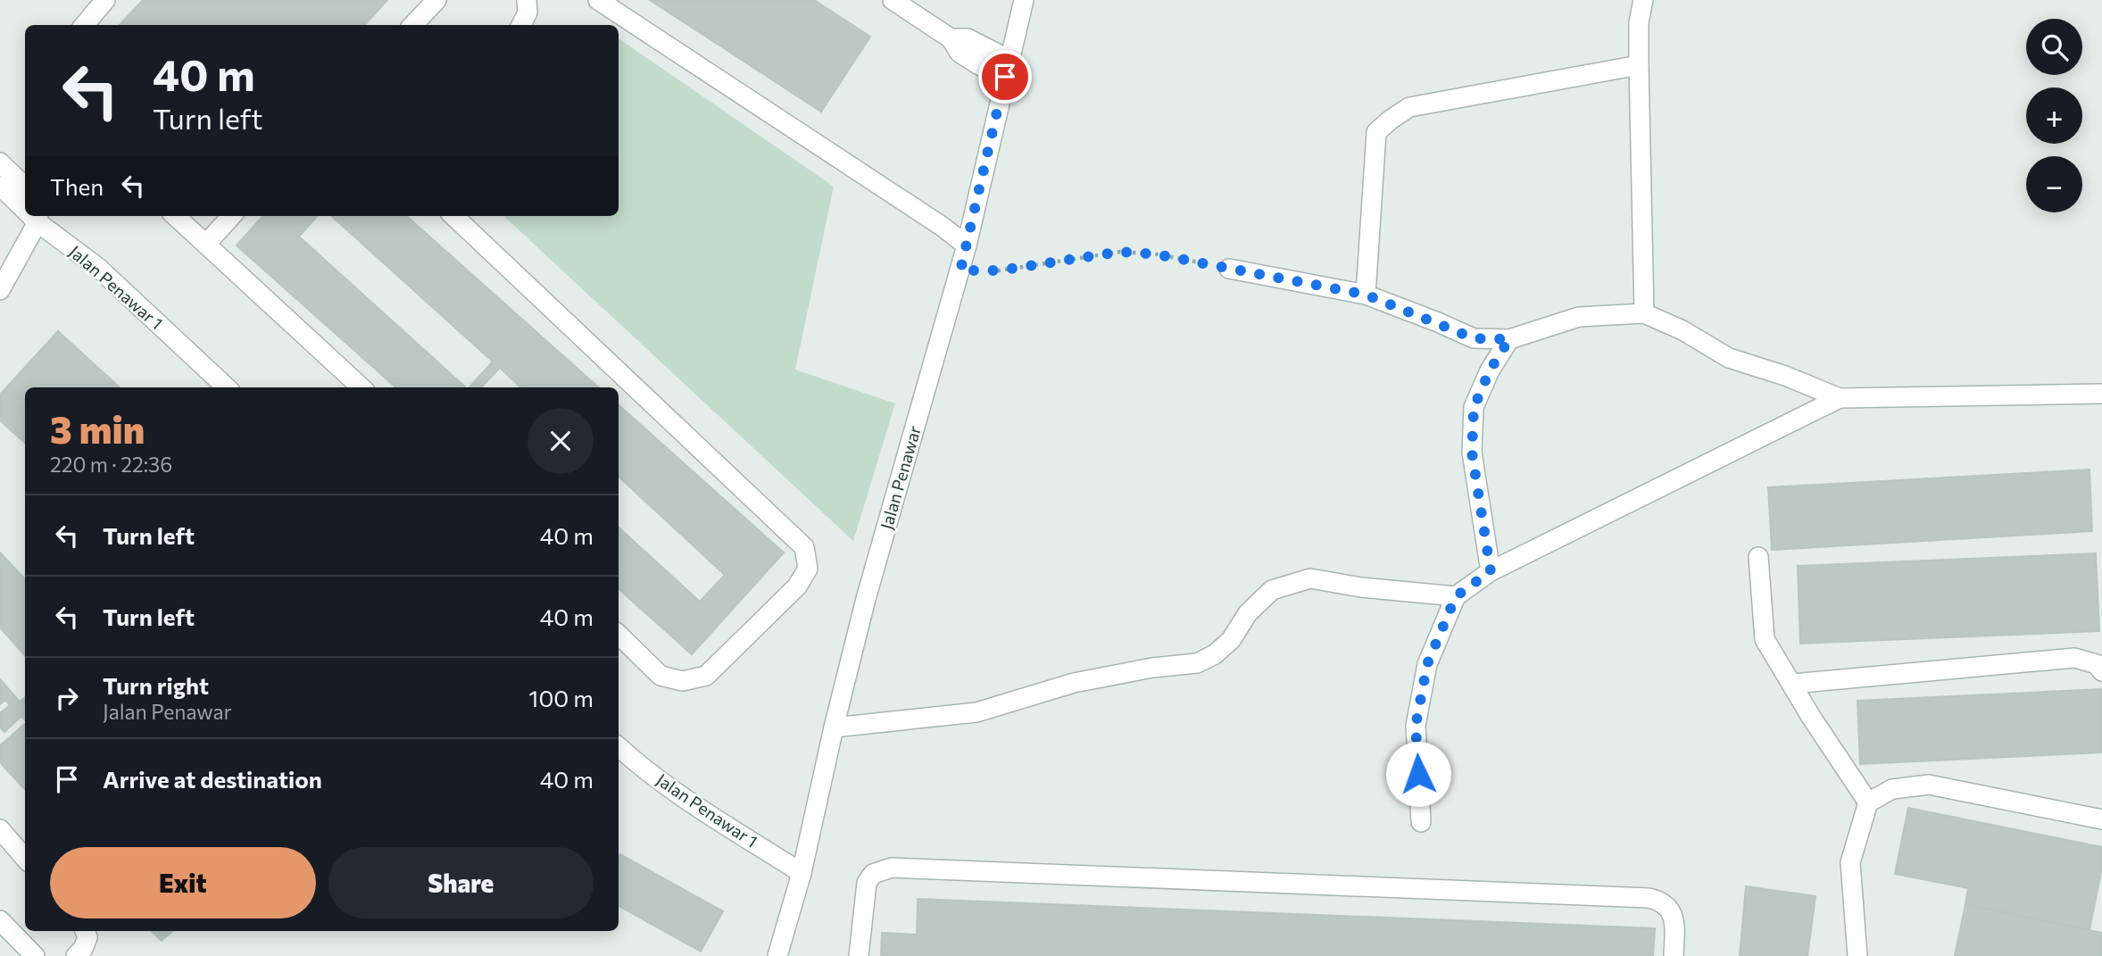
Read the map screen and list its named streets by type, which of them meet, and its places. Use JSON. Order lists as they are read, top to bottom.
{
  "streets": {
    "street": ["Jalan Penawar 1", "Jalan Penawar"]
  },
  "crossings": [
    ["Jalan Penawar 1", "Jalan Penawar"]
  ],
  "page": {
    "map_buttons": ["+", "−"],
    "turn": ["40 m", "Turn left"],
    "then": "Then",
    "heading": ["3 min", "220 m · 22:36"],
    "list": [
      {
        "name": "Turn left",
        "value": "40 m"
      },
      {
        "name": "Turn left",
        "value": "40 m"
      },
      {
        "name": "Turn right",
        "note": "Jalan Penawar",
        "value": "100 m"
      },
      {
        "name": "Arrive at destination",
        "value": "40 m"
      }
    ],
    "buttons": ["Exit", "Share"]
  }
}
